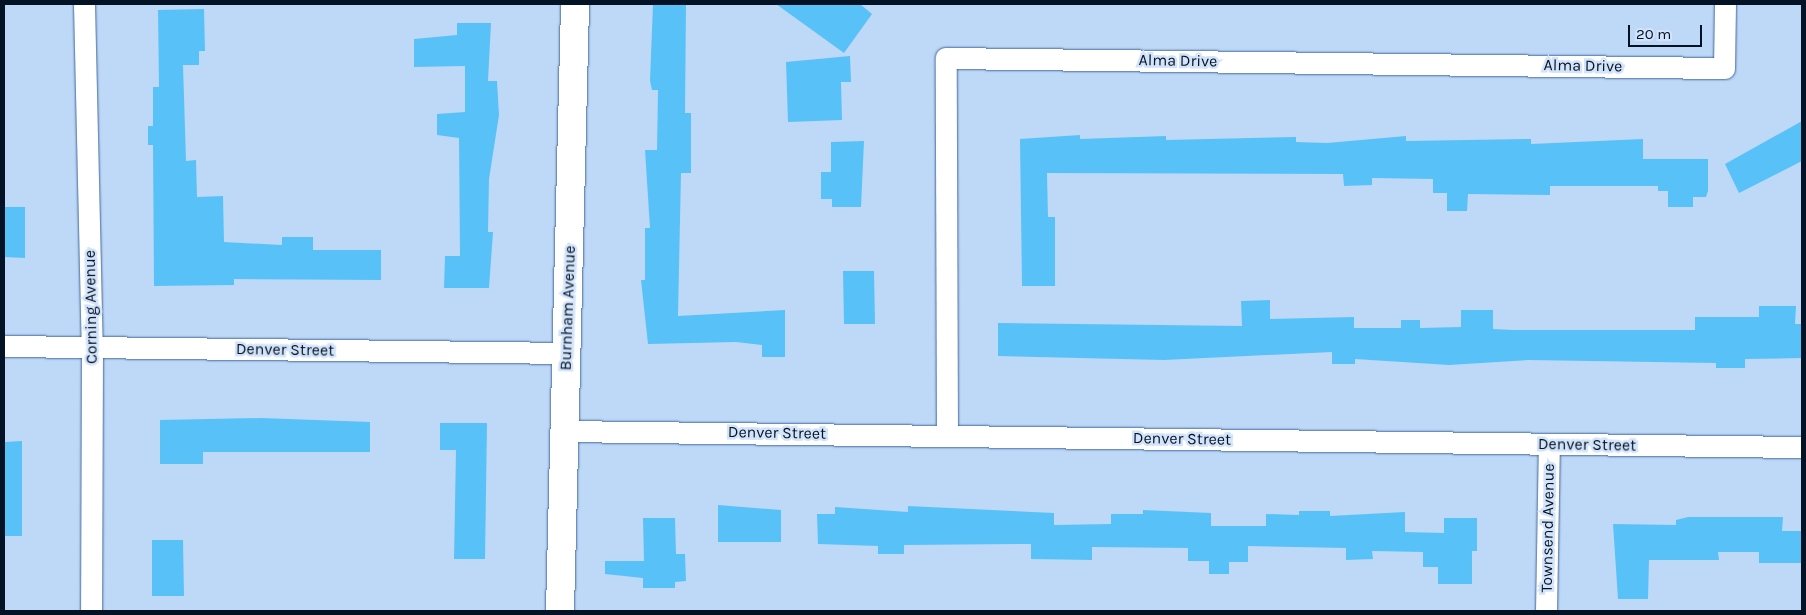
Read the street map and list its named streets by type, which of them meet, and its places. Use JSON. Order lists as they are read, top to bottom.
{
  "streets": {
    "street": [
      "Alma Drive",
      "Corning Avenue",
      "Burnham Avenue",
      "Denver Street",
      "Townsend Avenue"
    ]
  },
  "crossings": [
    ["Alma Drive", "Denver Street"],
    ["Corning Avenue", "Denver Street"],
    ["Burnham Avenue", "Denver Street"],
    ["Denver Street", "Townsend Avenue"]
  ],
  "scale_bar": "20 m"
}
